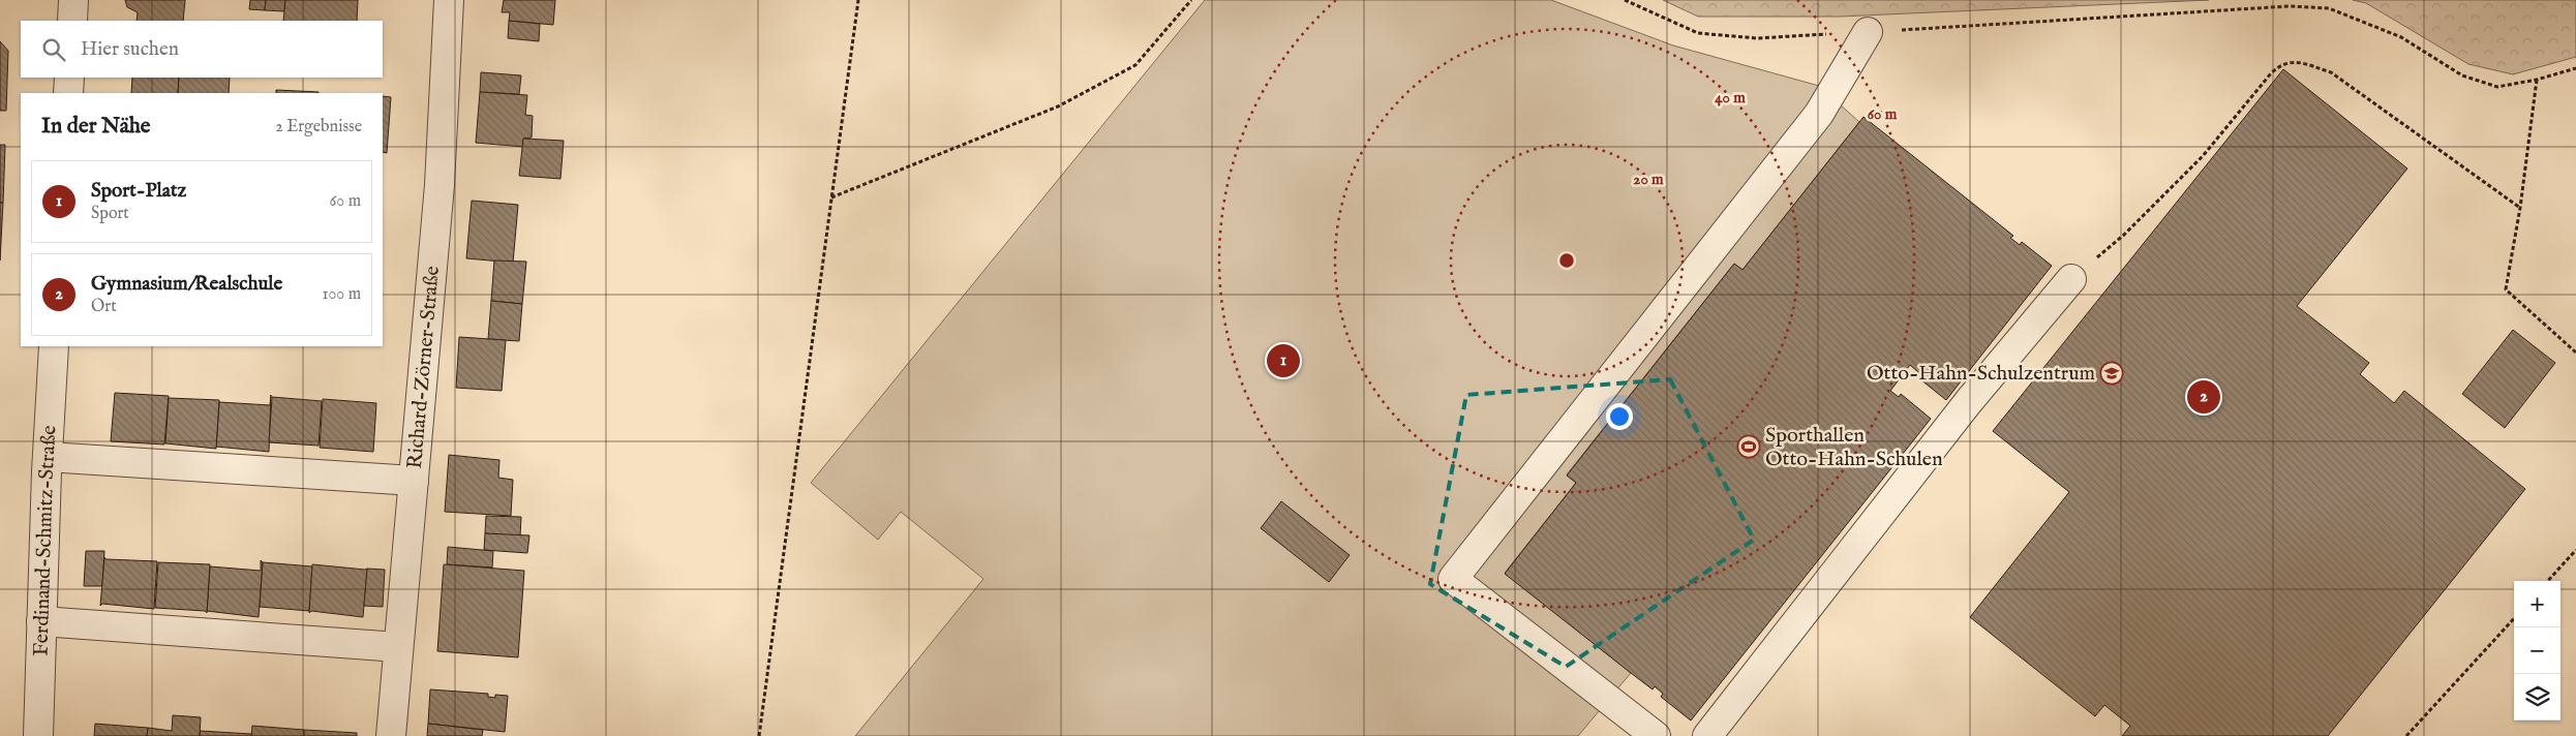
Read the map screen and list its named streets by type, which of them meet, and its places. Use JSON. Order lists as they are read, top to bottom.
{
  "streets": {
    "street": ["Richard-Zörner-Straße", "Ferdinand-Schmitz-Straße"]
  },
  "places": {
    "school or university": ["Otto-Hahn-Schulzentrum"],
    "sports": ["Sporthallen Otto-Hahn-Schulen"]
  },
  "page": {
    "search": "Hier suchen",
    "heading": ["In der Nähe", "2 Ergebnisse"],
    "list": [
      {
        "mark": "1",
        "name": "Sport-Platz",
        "note": "Sport",
        "value": "60 m"
      },
      {
        "mark": "2",
        "name": "Gymnasium/Realschule",
        "note": "Ort",
        "value": "100 m"
      }
    ],
    "pins": ["1", "2"],
    "map_buttons": ["+", "−"]
  },
  "rings": ["40 m", "60 m", "20 m"]
}
